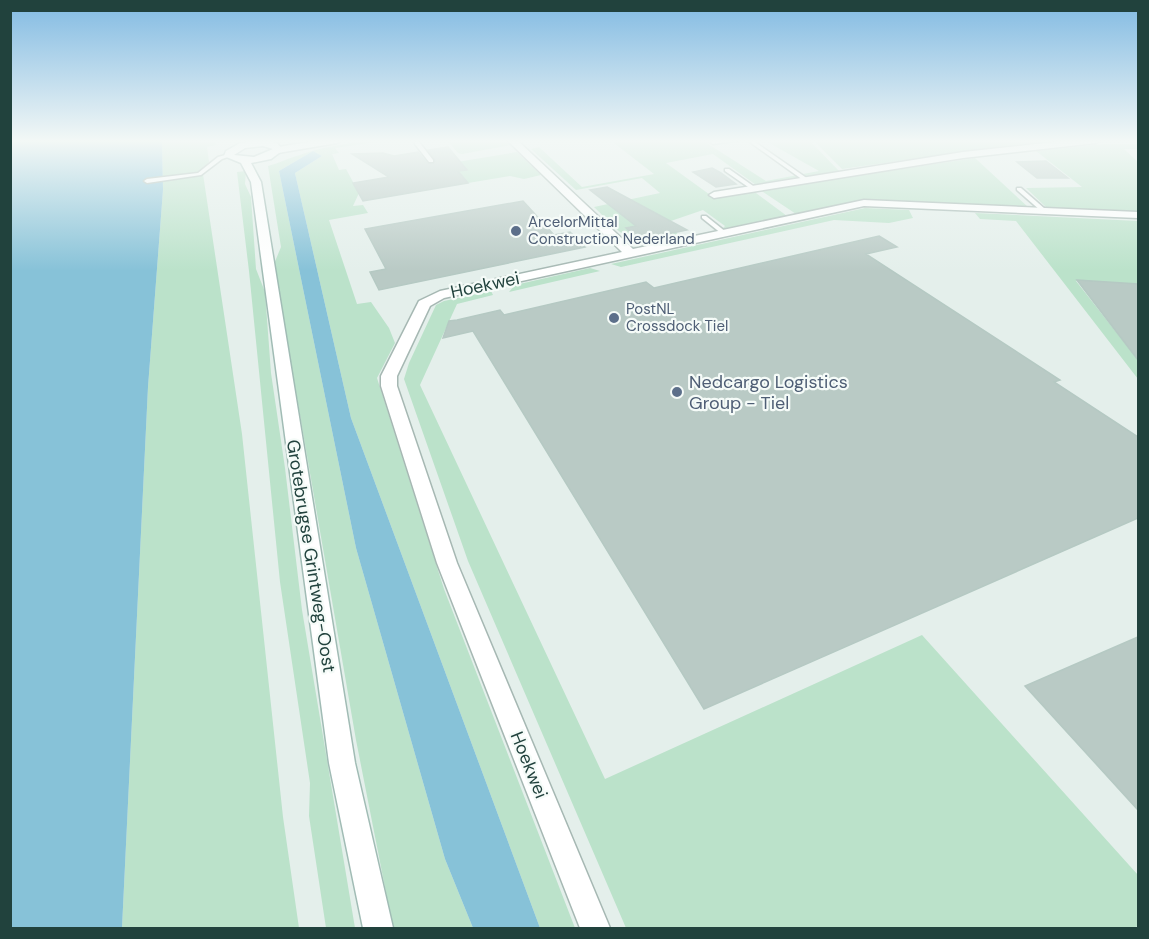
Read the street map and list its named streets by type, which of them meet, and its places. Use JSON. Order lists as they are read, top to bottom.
{
  "streets": {
    "street": ["Hoekwei", "Grotebrugse Grintweg-Oost"]
  },
  "places": ["ArcelorMittal Construction Nederland", "PostNL Crossdock Tiel", "Nedcargo Logistics Group - Tiel"]
}
